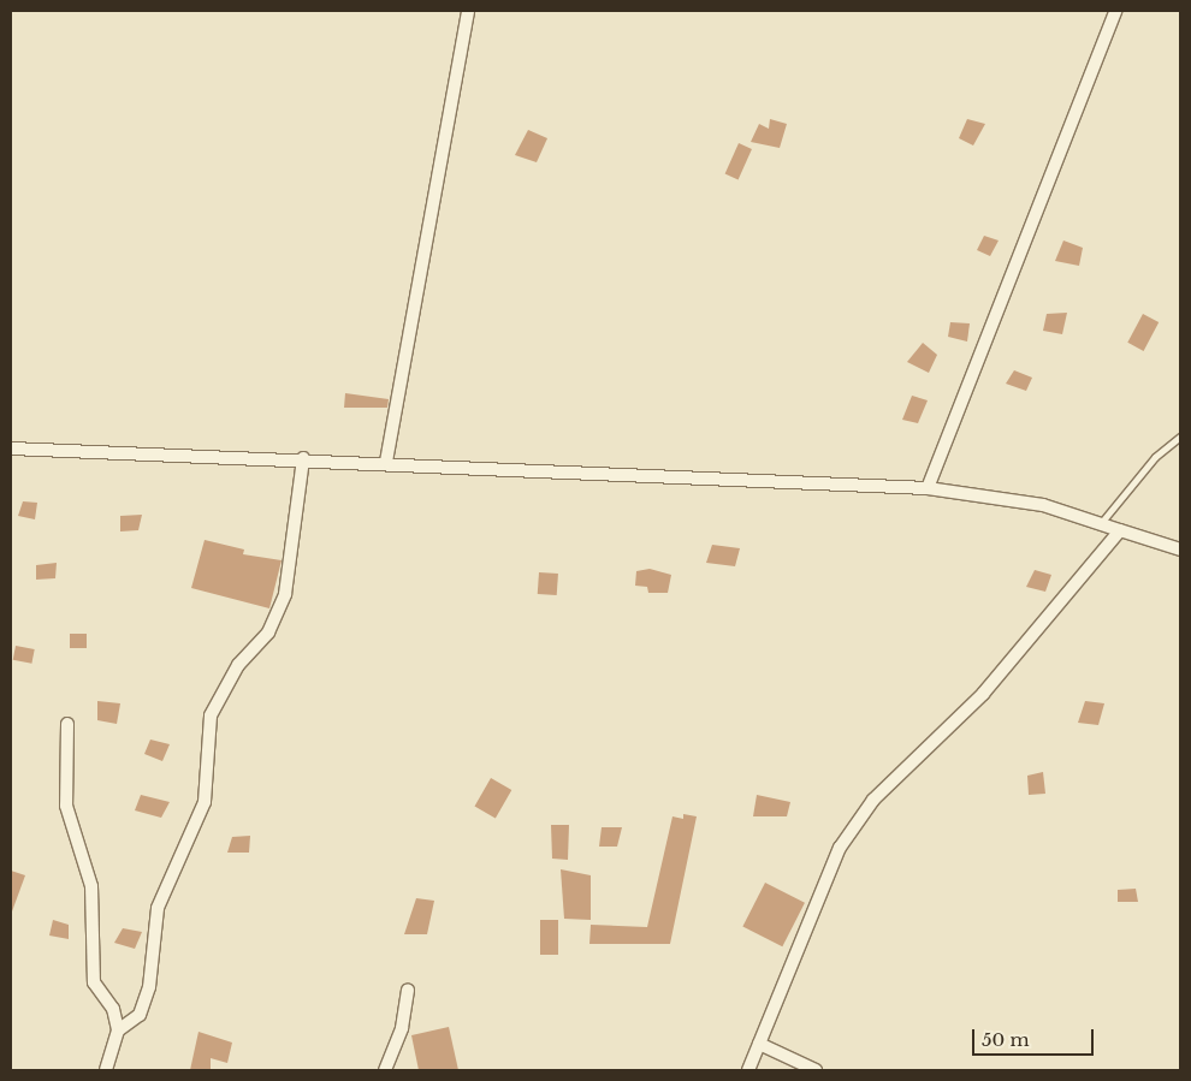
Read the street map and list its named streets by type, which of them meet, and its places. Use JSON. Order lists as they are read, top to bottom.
{
  "scale_bar": "50 m"
}
